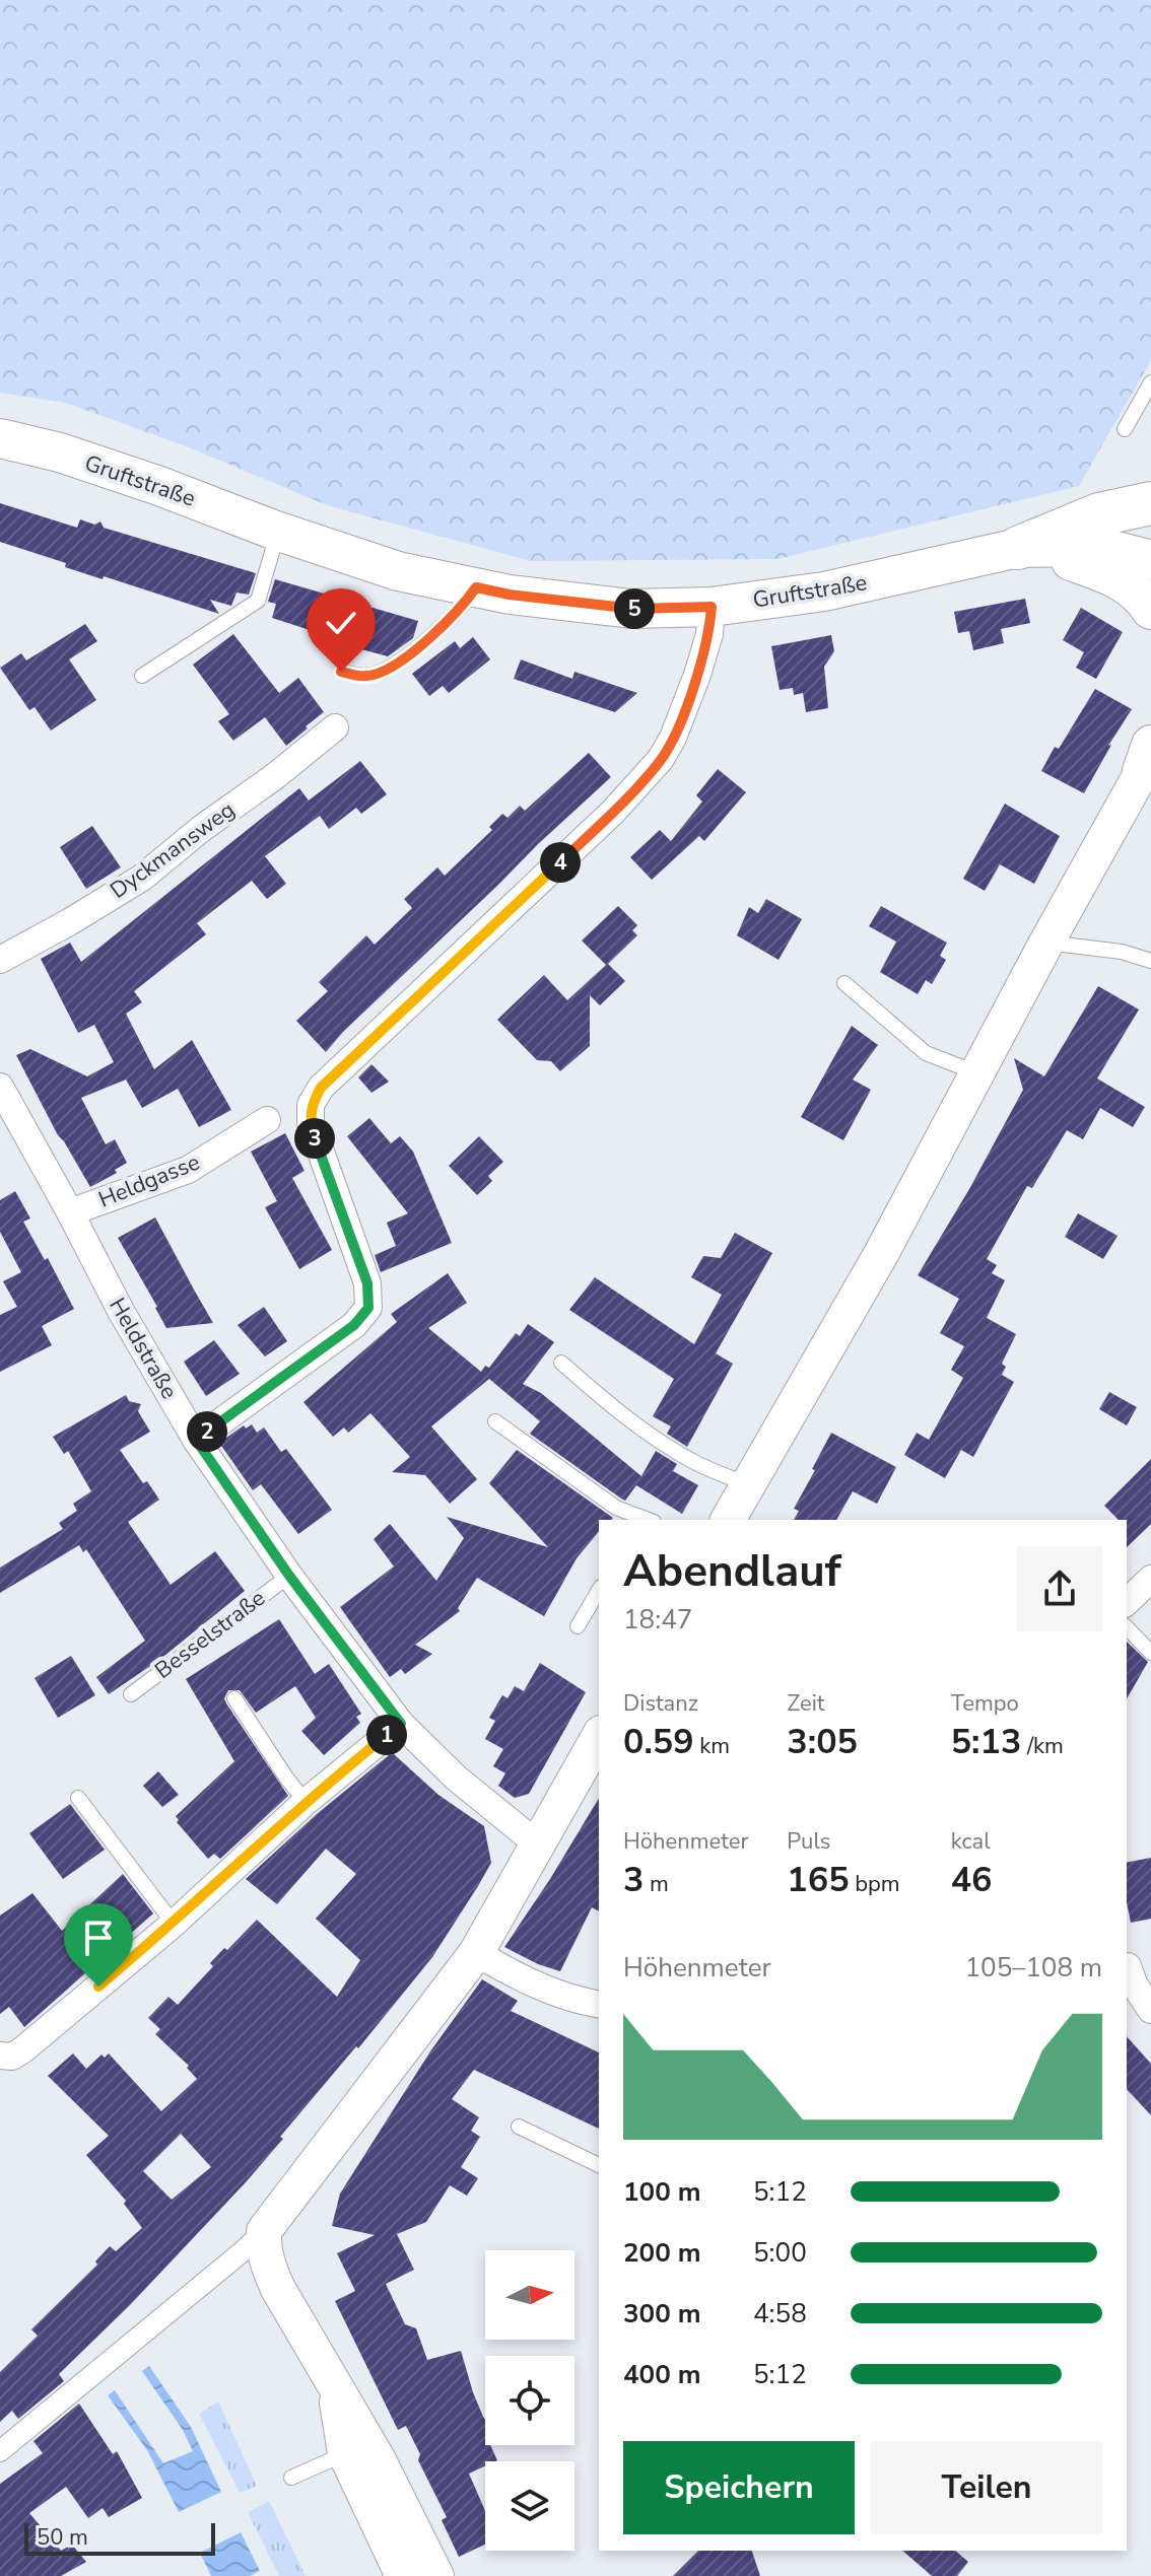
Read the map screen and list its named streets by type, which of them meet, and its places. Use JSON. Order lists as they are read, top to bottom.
{
  "streets": {
    "main road": ["Gruftstraße"],
    "street": ["Dyckmansweg", "Heldgasse", "Heldstraße"],
    "lane": ["Besselstraße"]
  },
  "crossings": [
    ["Heldgasse", "Heldstraße"],
    ["Heldstraße", "Besselstraße"]
  ],
  "scale_bar": "50 m",
  "north": "right",
  "page": {
    "pins": [
      "5",
      "4",
      "3",
      "2",
      "1"
    ],
    "heading": ["Abendlauf", "18:47"],
    "stats": [
      ["Distanz", "0.59 km"],
      ["Zeit", "3:05"],
      ["Tempo", "5:13 /km"],
      ["Höhenmeter", "3 m"],
      ["Puls", "165 bpm"],
      ["kcal", "46"]
    ],
    "chart": ["Höhenmeter", "105–108 m"],
    "list": [
      {
        "name": "100 m",
        "note": "5:12"
      },
      {
        "name": "200 m",
        "note": "5:00"
      },
      {
        "name": "300 m",
        "note": "4:58"
      },
      {
        "name": "400 m",
        "note": "5:12"
      }
    ],
    "buttons": ["Speichern", "Teilen"],
    "scale": "50 m"
  }
}
